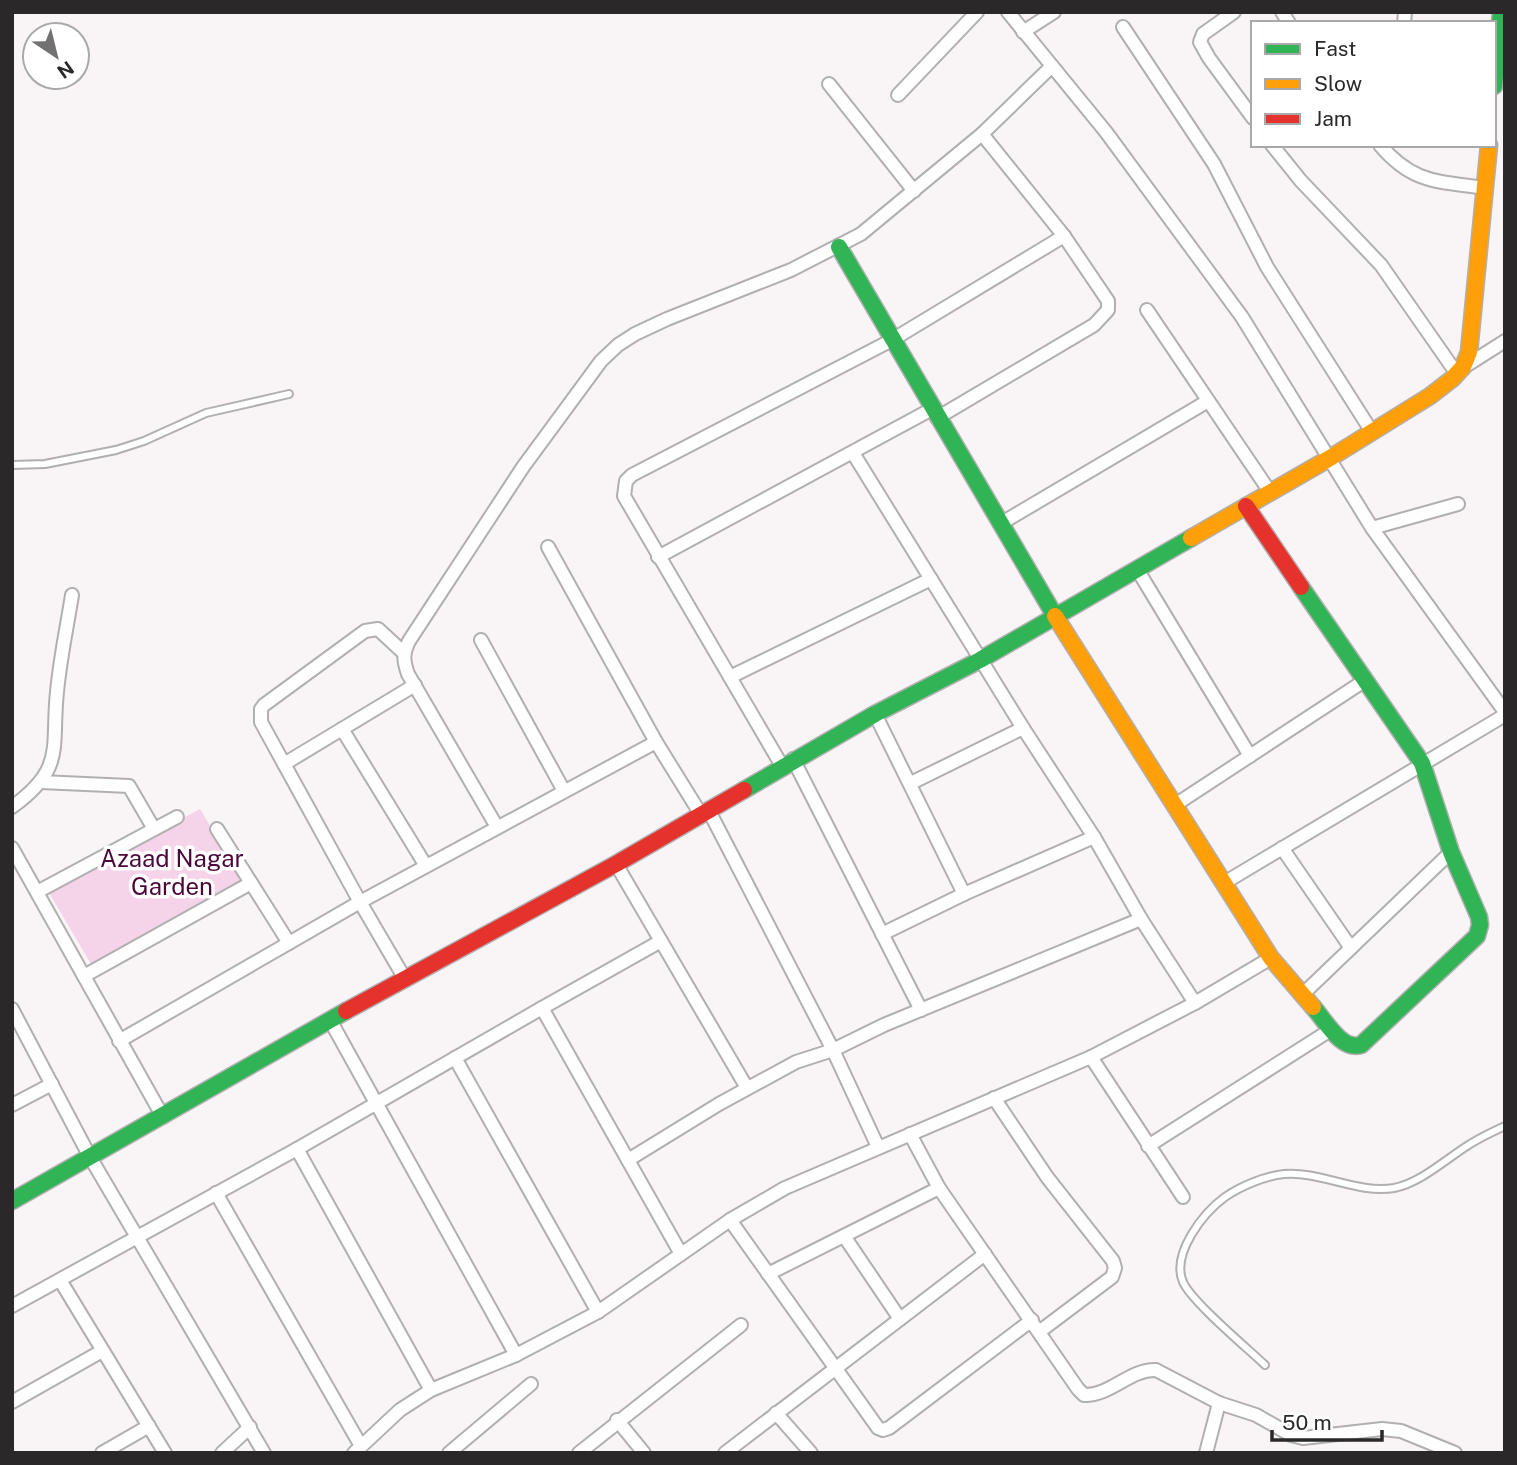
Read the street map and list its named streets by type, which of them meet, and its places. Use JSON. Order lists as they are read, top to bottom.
{
  "parks": ["Azaad Nagar Garden"],
  "legend": ["Fast", "Slow", "Jam"],
  "scale_bar": "50 m",
  "north": "bottom right"
}
